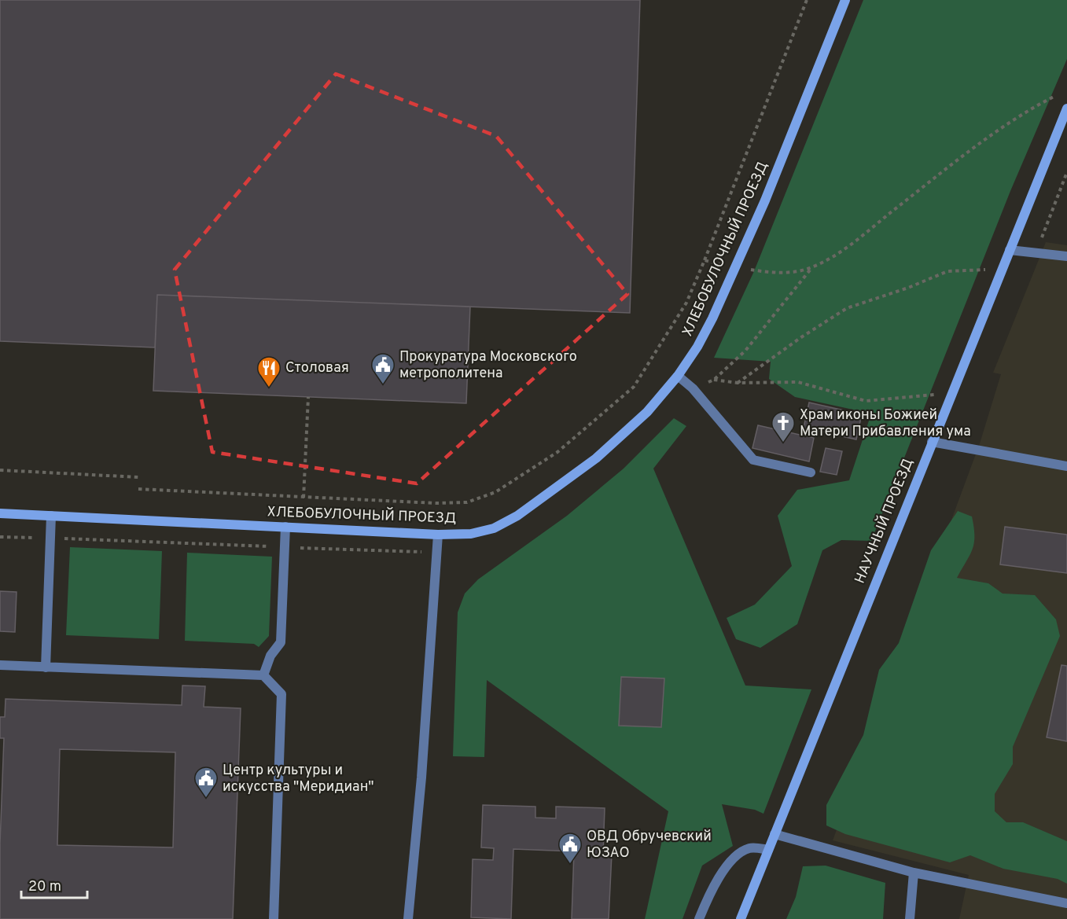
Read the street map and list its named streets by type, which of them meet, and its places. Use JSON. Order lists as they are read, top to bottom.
{
  "streets": {
    "street": ["ХЛЕБОБУЛОЧНЫЙ ПРОЕЗД", "НАУЧНЫЙ ПРОЕЗД"]
  },
  "places": {
    "public building": ["Прокуратура Московского метрополитена", "Центр культуры и искусства \"Меридиан\"", "ОВД Обручевский ЮЗАО"],
    "restaurant": ["Столовая"],
    "church": ["Храм иконы Божией Матери Прибавления ума"]
  },
  "scale_bar": "20 m"
}
